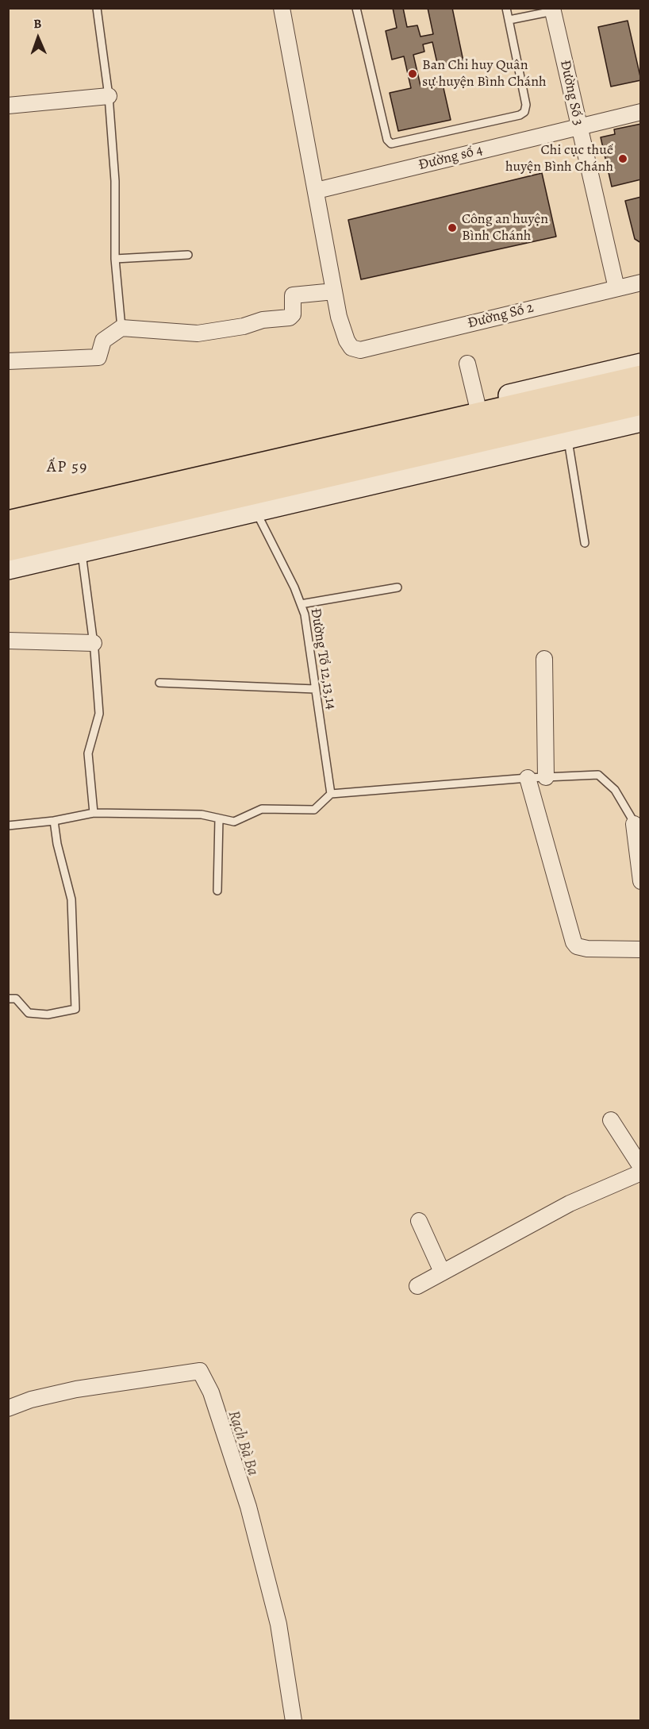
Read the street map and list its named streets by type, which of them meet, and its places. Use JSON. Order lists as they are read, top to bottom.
{
  "streets": {
    "street": ["Đường Số 3", "Đường số 4", "Đường Số 2"],
    "lane": ["Đường Tổ 12,13,14"]
  },
  "crossings": [
    ["Đường Số 3", "Đường số 4"],
    ["Đường Số 3", "Đường Số 2"]
  ],
  "districts": ["ẤP 59"],
  "water": ["Rạch Bà Ba"],
  "places": ["Ban Chỉ huy Quân sự huyện Bình Chánh", "Chi cục thuế huyện Bình Chánh", "Công an huyện Bình Chánh"],
  "north": "top"
}
